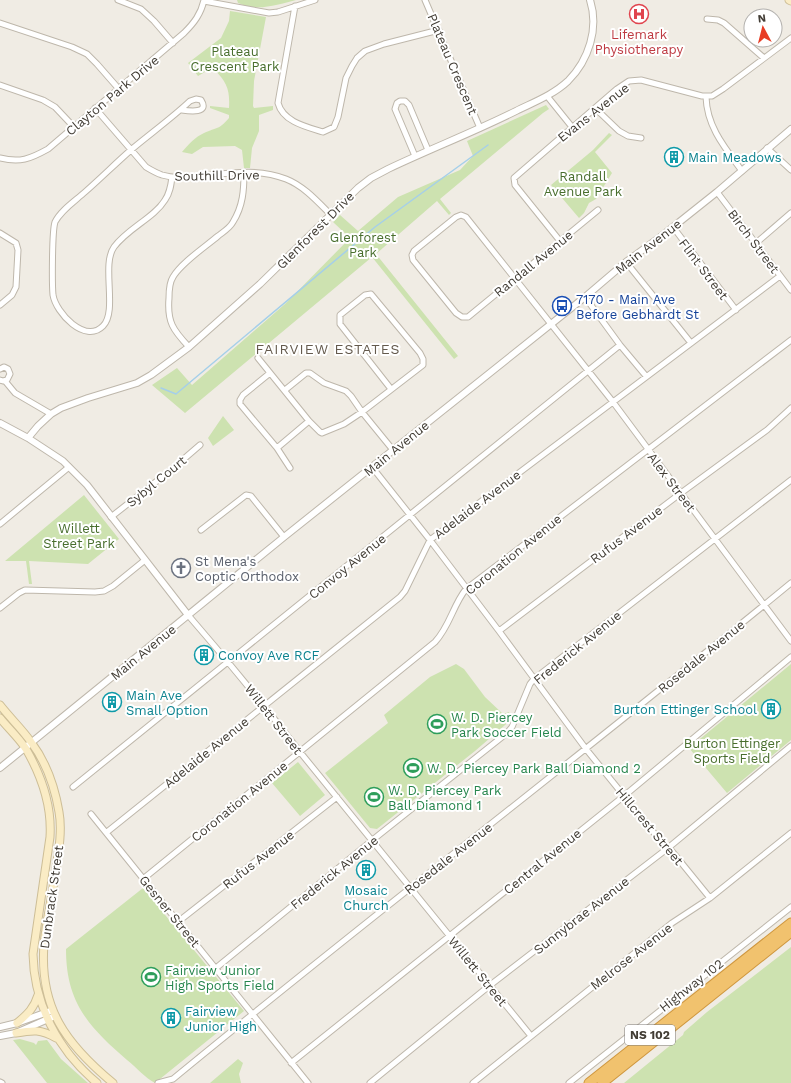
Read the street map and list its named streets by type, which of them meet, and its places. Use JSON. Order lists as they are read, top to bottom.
{
  "streets": {
    "highway": ["Highway 102", "NS 102"],
    "main road": ["Dunbrack Street"],
    "street": [
      "Plateau Crescent",
      "Clayton Park Drive",
      "Evans Avenue",
      "Southill Drive",
      "Glenforest Drive",
      "Birch Street",
      "Main Avenue",
      "Randall Avenue",
      "Flint Street",
      "Sybyl Court",
      "Alex Street",
      "Adelaide Avenue",
      "Rufus Avenue",
      "Coronation Avenue",
      "Convoy Avenue",
      "Frederick Avenue",
      "Rosedale Avenue",
      "Willett Street",
      "Hillcrest Street",
      "Central Avenue",
      "Gesner Street",
      "Sunnybrae Avenue",
      "Melrose Avenue"
    ]
  },
  "crossings": [
    ["Plateau Crescent", "Glenforest Drive"],
    ["Clayton Park Drive", "Southill Drive"],
    ["Evans Avenue", "Randall Avenue"],
    ["Southill Drive", "Glenforest Drive"],
    ["Glenforest Drive", "Willett Street"],
    ["Birch Street", "Main Avenue"],
    ["Birch Street", "Adelaide Avenue"],
    ["Main Avenue", "Flint Street"],
    ["Main Avenue", "Alex Street"],
    ["Main Avenue", "Willett Street"],
    ["Main Avenue", "Hillcrest Street"],
    ["Main Avenue", "Dunbrack Street"],
    ["Randall Avenue", "Alex Street"],
    ["Flint Street", "Adelaide Avenue"],
    ["Sybyl Court", "Willett Street"],
    ["Alex Street", "Adelaide Avenue"],
    ["Alex Street", "Rufus Avenue"],
    ["Alex Street", "Coronation Avenue"],
    ["Alex Street", "Convoy Avenue"],
    ["Alex Street", "Frederick Avenue"],
    ["Alex Street", "Rosedale Avenue"],
    ["Adelaide Avenue", "Willett Street"],
    ["Adelaide Avenue", "Hillcrest Street"],
    ["Adelaide Avenue", "Gesner Street"],
    ["Rufus Avenue", "Willett Street"],
    ["Rufus Avenue", "Hillcrest Street"],
    ["Rufus Avenue", "Gesner Street"],
    ["Coronation Avenue", "Willett Street"],
    ["Coronation Avenue", "Hillcrest Street"],
    ["Coronation Avenue", "Gesner Street"],
    ["Convoy Avenue", "Willett Street"],
    ["Convoy Avenue", "Hillcrest Street"],
    ["Frederick Avenue", "Willett Street"],
    ["Frederick Avenue", "Hillcrest Street"],
    ["Frederick Avenue", "Gesner Street"],
    ["Rosedale Avenue", "Willett Street"],
    ["Rosedale Avenue", "Hillcrest Street"],
    ["Rosedale Avenue", "Gesner Street"],
    ["Willett Street", "Central Avenue"],
    ["Willett Street", "Sunnybrae Avenue"],
    ["Willett Street", "Melrose Avenue"],
    ["Hillcrest Street", "Central Avenue"],
    ["Hillcrest Street", "Sunnybrae Avenue"],
    ["Hillcrest Street", "Melrose Avenue"],
    ["Central Avenue", "Gesner Street"]
  ],
  "districts": ["FAIRVIEW ESTATES"],
  "parks": [
    "Plateau Crescent Park",
    "Randall Avenue Park",
    "Glenforest Park",
    "Willett Street Park",
    "Burton Ettinger Sports Field"
  ],
  "places": {
    "hospital": ["Lifemark Physiotherapy"],
    "building": [
      "Main Meadows",
      "Convoy Ave RCF",
      "Main Ave Small Option",
      "Burton Ettinger School",
      "Mosaic Church",
      "Fairview Junior High"
    ],
    "bus stop": ["7170 - Main Ave Before Gebhardt St"],
    "church": ["St Mena's Coptic Orthodox"],
    "sports": [
      "W. D. Piercey Park Soccer Field",
      "W. D. Piercey Park Ball Diamond 2",
      "W. D. Piercey Park Ball Diamond 1",
      "Fairview Junior High Sports Field"
    ]
  },
  "north": "top"
}
